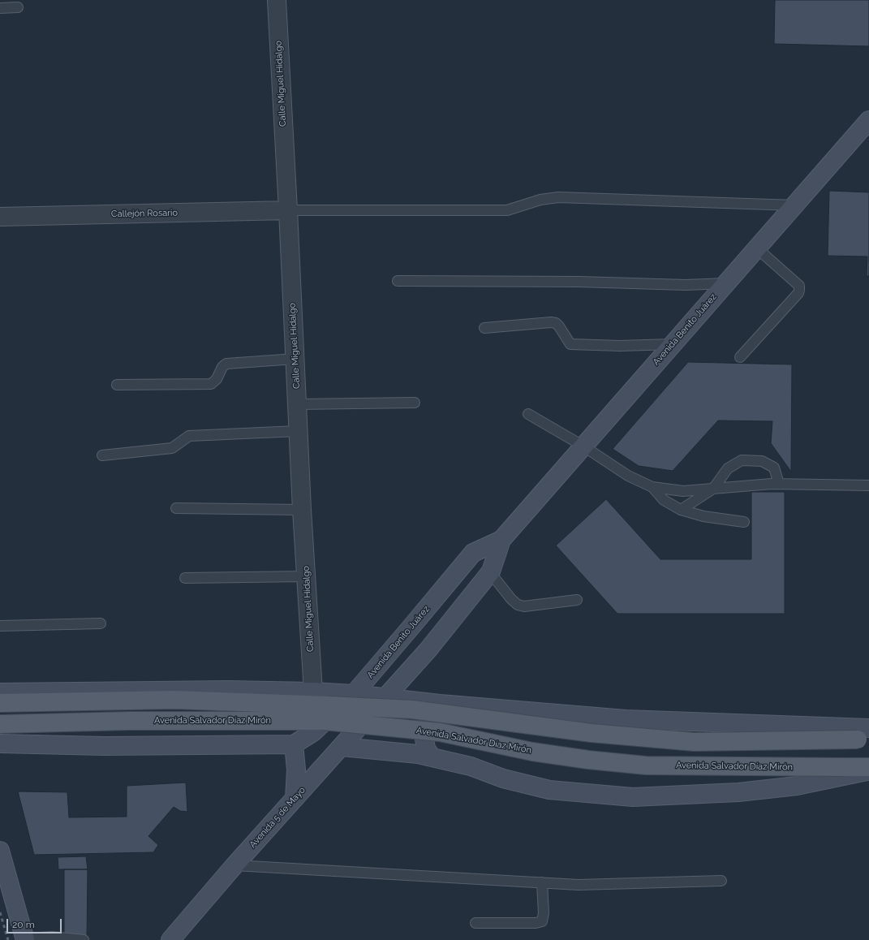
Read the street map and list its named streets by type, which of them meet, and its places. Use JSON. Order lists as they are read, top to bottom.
{
  "streets": {
    "main road": ["Avenida Salvador Díaz Mirón"],
    "street": [
      "Calle Miguel Hidalgo",
      "Callejón Rosario",
      "Avenida Benito Juárez",
      "Avenida 5 de Mayo"
    ]
  },
  "crossings": [
    ["Calle Miguel Hidalgo", "Callejón Rosario"],
    ["Calle Miguel Hidalgo", "Avenida Salvador Díaz Mirón"],
    ["Avenida Benito Juárez", "Avenida Salvador Díaz Mirón"],
    ["Avenida Benito Juárez", "Avenida 5 de Mayo"],
    ["Avenida Salvador Díaz Mirón", "Avenida 5 de Mayo"]
  ],
  "scale_bar": "20 m"
}
